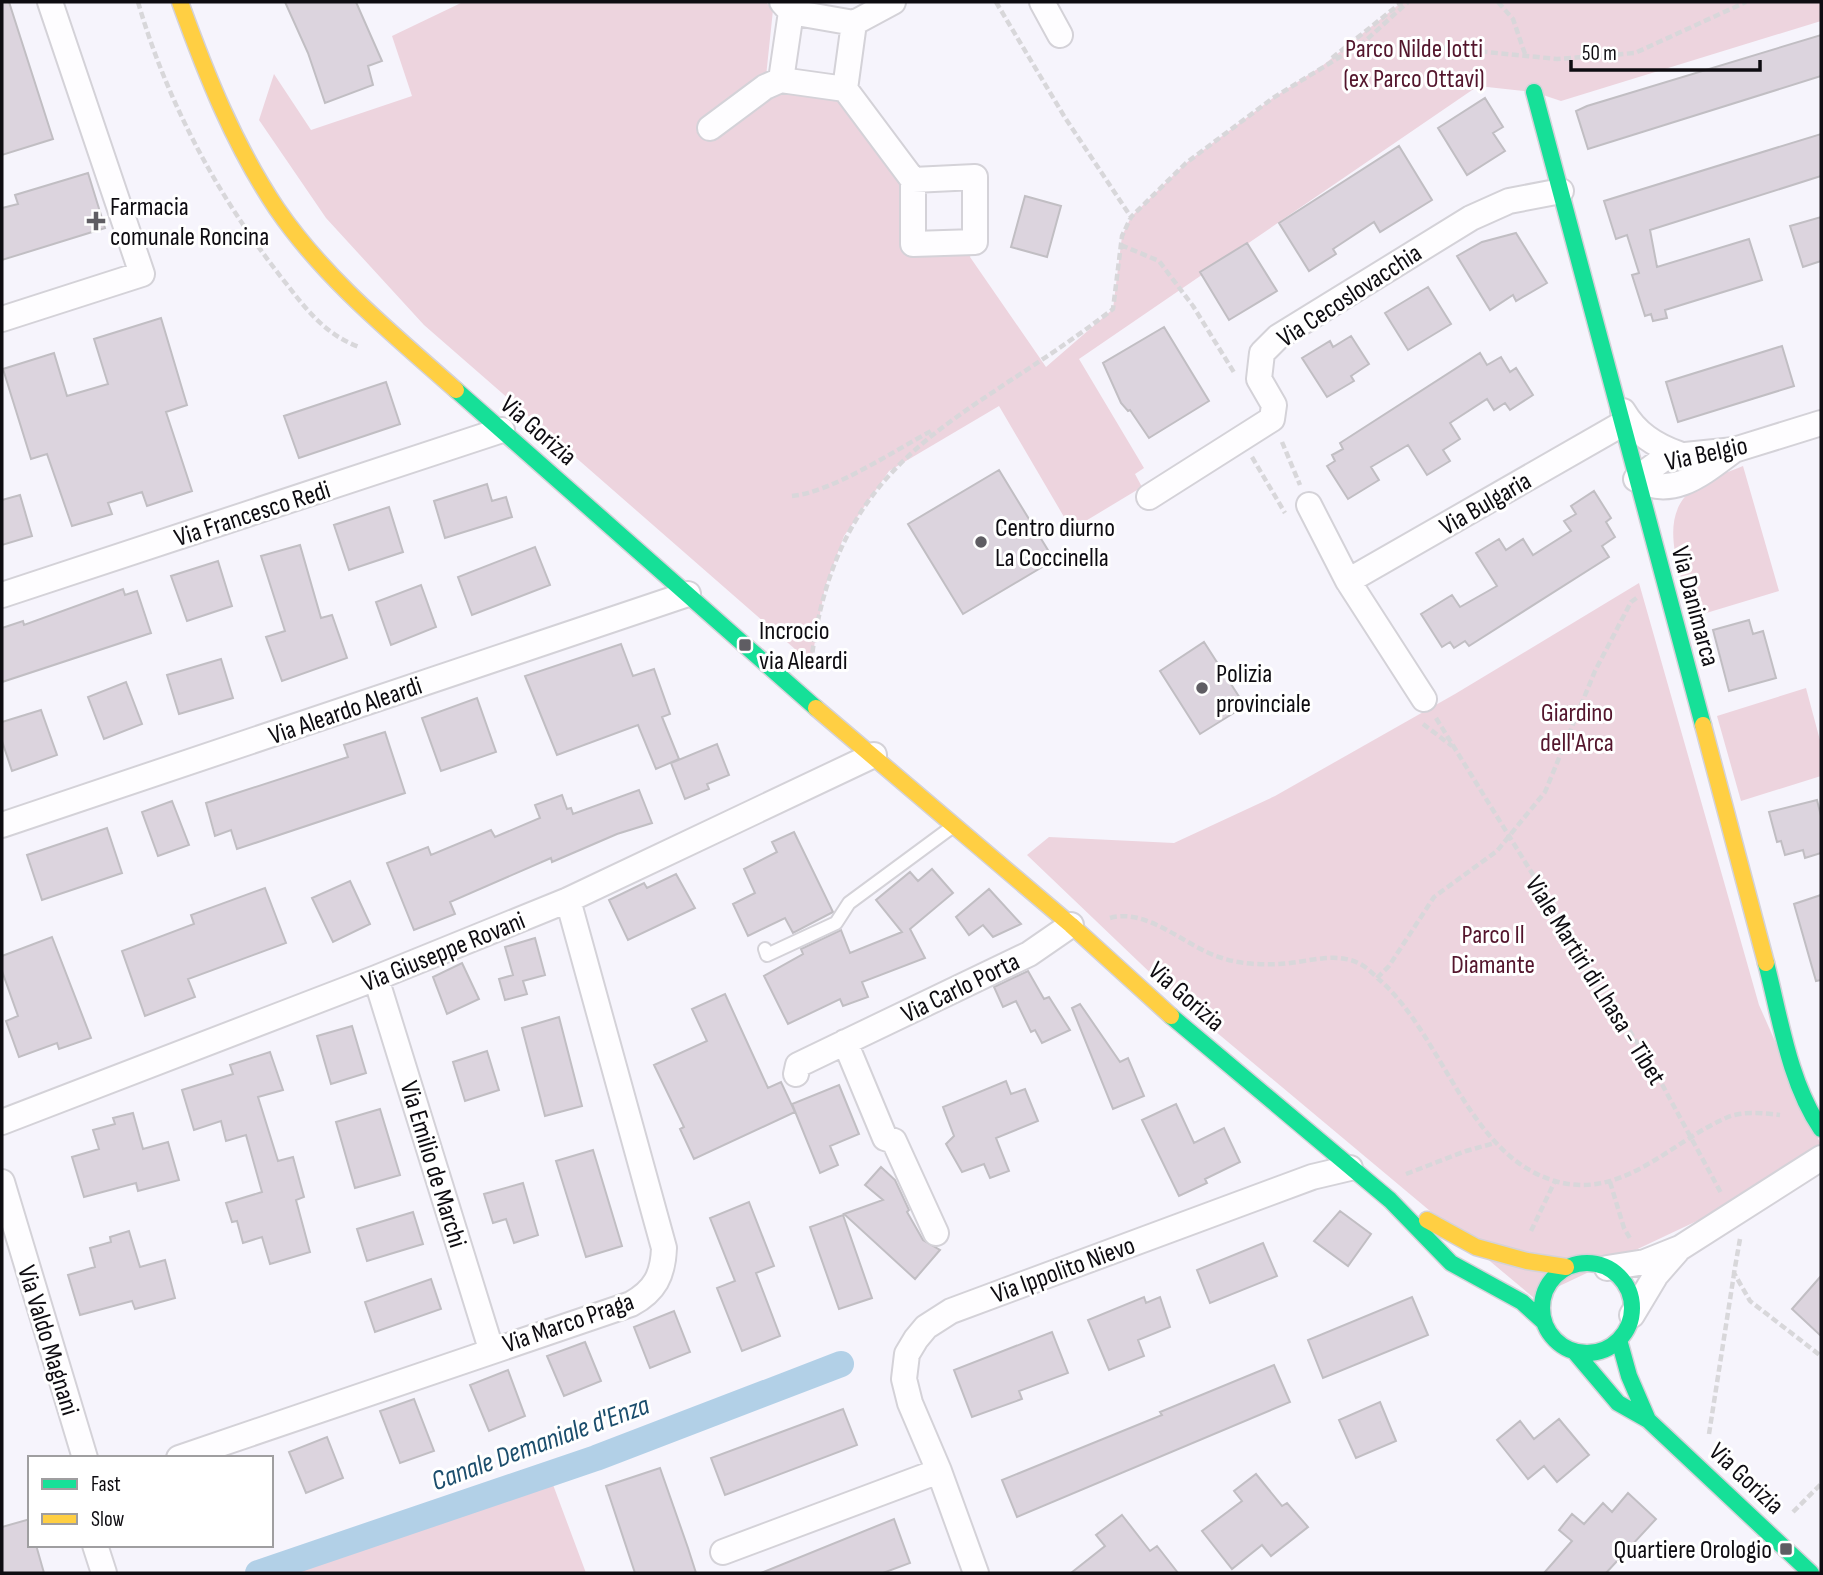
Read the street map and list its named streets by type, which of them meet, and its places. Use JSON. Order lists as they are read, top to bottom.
{
  "streets": {
    "main road": ["Via Gorizia", "Via Danimarca"],
    "street": [
      "Via Cecoslovacchia",
      "Via Belgio",
      "Via Bulgaria",
      "Via Francesco Redi",
      "Via Aleardo Aleardi",
      "Via Giuseppe Rovani",
      "Via Carlo Porta",
      "Via Emilio de Marchi",
      "Via Ippolito Nievo",
      "Via Marco Praga",
      "Via Valdo Magnani"
    ],
    "path": ["Viale Martiri di Lhasa - Tibet"]
  },
  "crossings": [
    ["Via Cecoslovacchia", "Via Danimarca"],
    ["Via Gorizia", "Via Francesco Redi"],
    ["Via Gorizia", "Via Aleardo Aleardi"],
    ["Via Gorizia", "Via Giuseppe Rovani"],
    ["Via Gorizia", "Via Carlo Porta"],
    ["Via Gorizia", "Via Ippolito Nievo"],
    ["Via Belgio", "Via Danimarca"],
    ["Via Bulgaria", "Via Danimarca"],
    ["Via Giuseppe Rovani", "Via Emilio de Marchi"],
    ["Via Giuseppe Rovani", "Via Marco Praga"],
    ["Via Emilio de Marchi", "Via Marco Praga"]
  ],
  "water": ["Canale Demaniale d'Enza"],
  "parks": ["Parco Nilde Iotti (ex Parco Ottavi)", "Giardino dell'Arca", "Parco Il Diamante"],
  "places": {
    "health": ["Farmacia comunale Roncina"],
    "other": ["Centro diurno La Coccinella", "Polizia provinciale"],
    "transit": ["Incrocio via Aleardi", "Quartiere Orologio"]
  },
  "legend": ["Fast", "Slow"],
  "scale_bar": "50 m"
}
